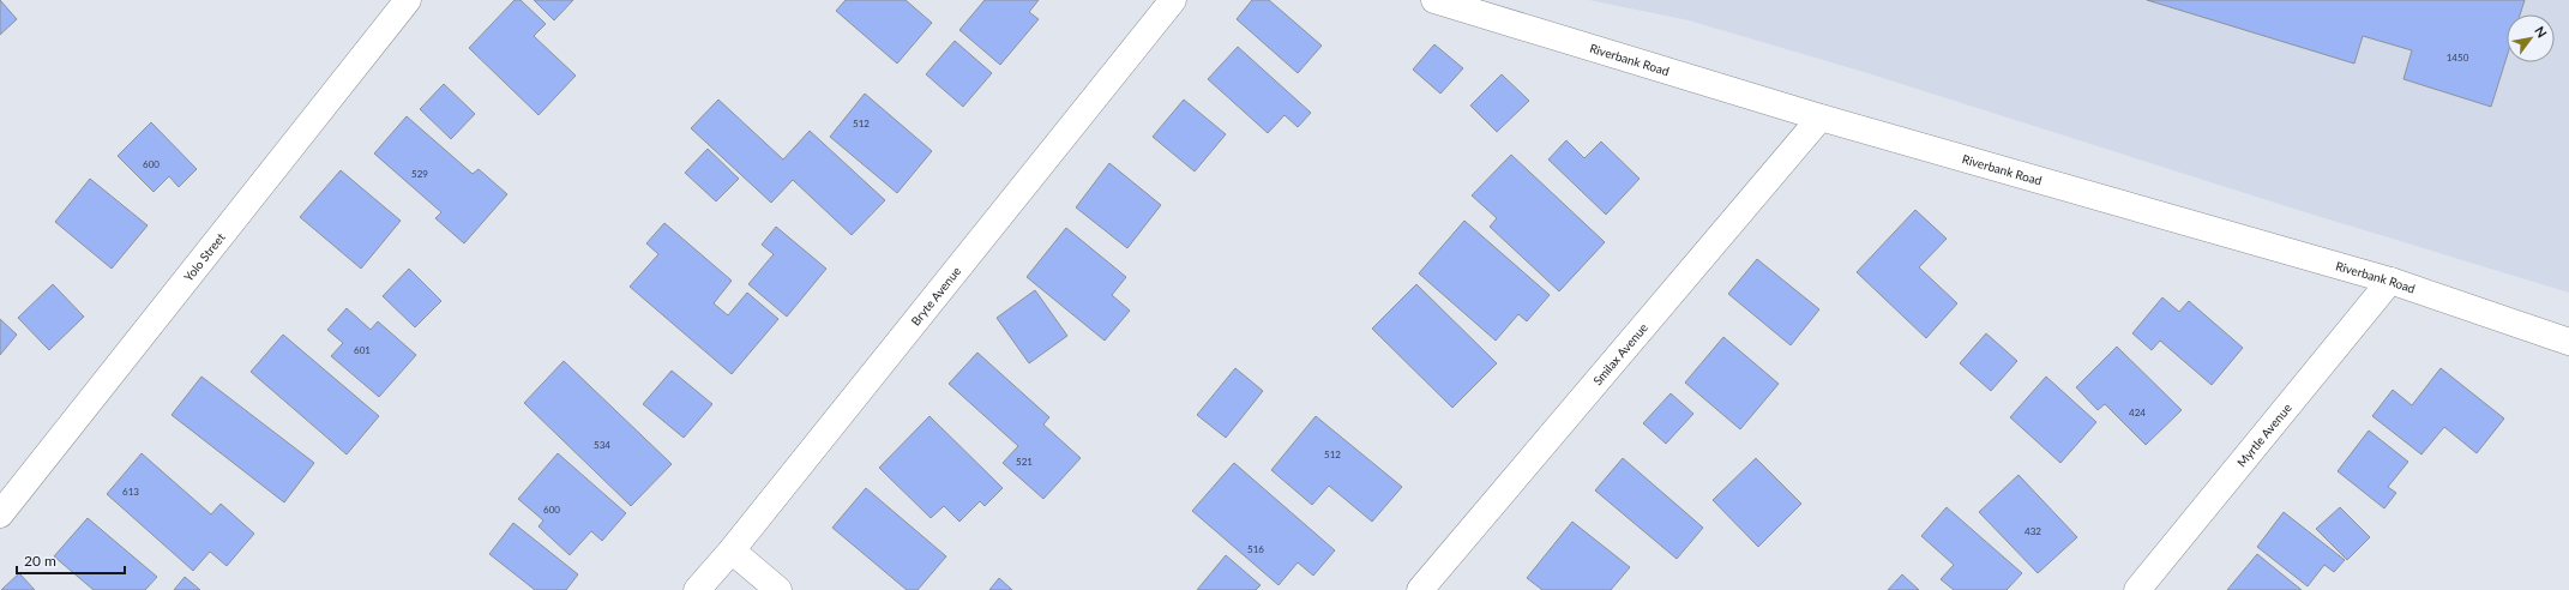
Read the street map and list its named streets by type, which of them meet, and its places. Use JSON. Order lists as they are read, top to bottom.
{
  "streets": {
    "street": [
      "Riverbank Road",
      "Yolo Street",
      "Bryte Avenue",
      "Smilax Avenue",
      "Myrtle Avenue"
    ]
  },
  "crossings": [
    ["Riverbank Road", "Smilax Avenue"],
    ["Riverbank Road", "Myrtle Avenue"]
  ],
  "house_numbers": [
    "1450",
    "512",
    "600",
    "529",
    "601",
    "424",
    "534",
    "512",
    "521",
    "613",
    "600",
    "432",
    "516"
  ],
  "scale_bar": "20 m",
  "north": "top right"
}
